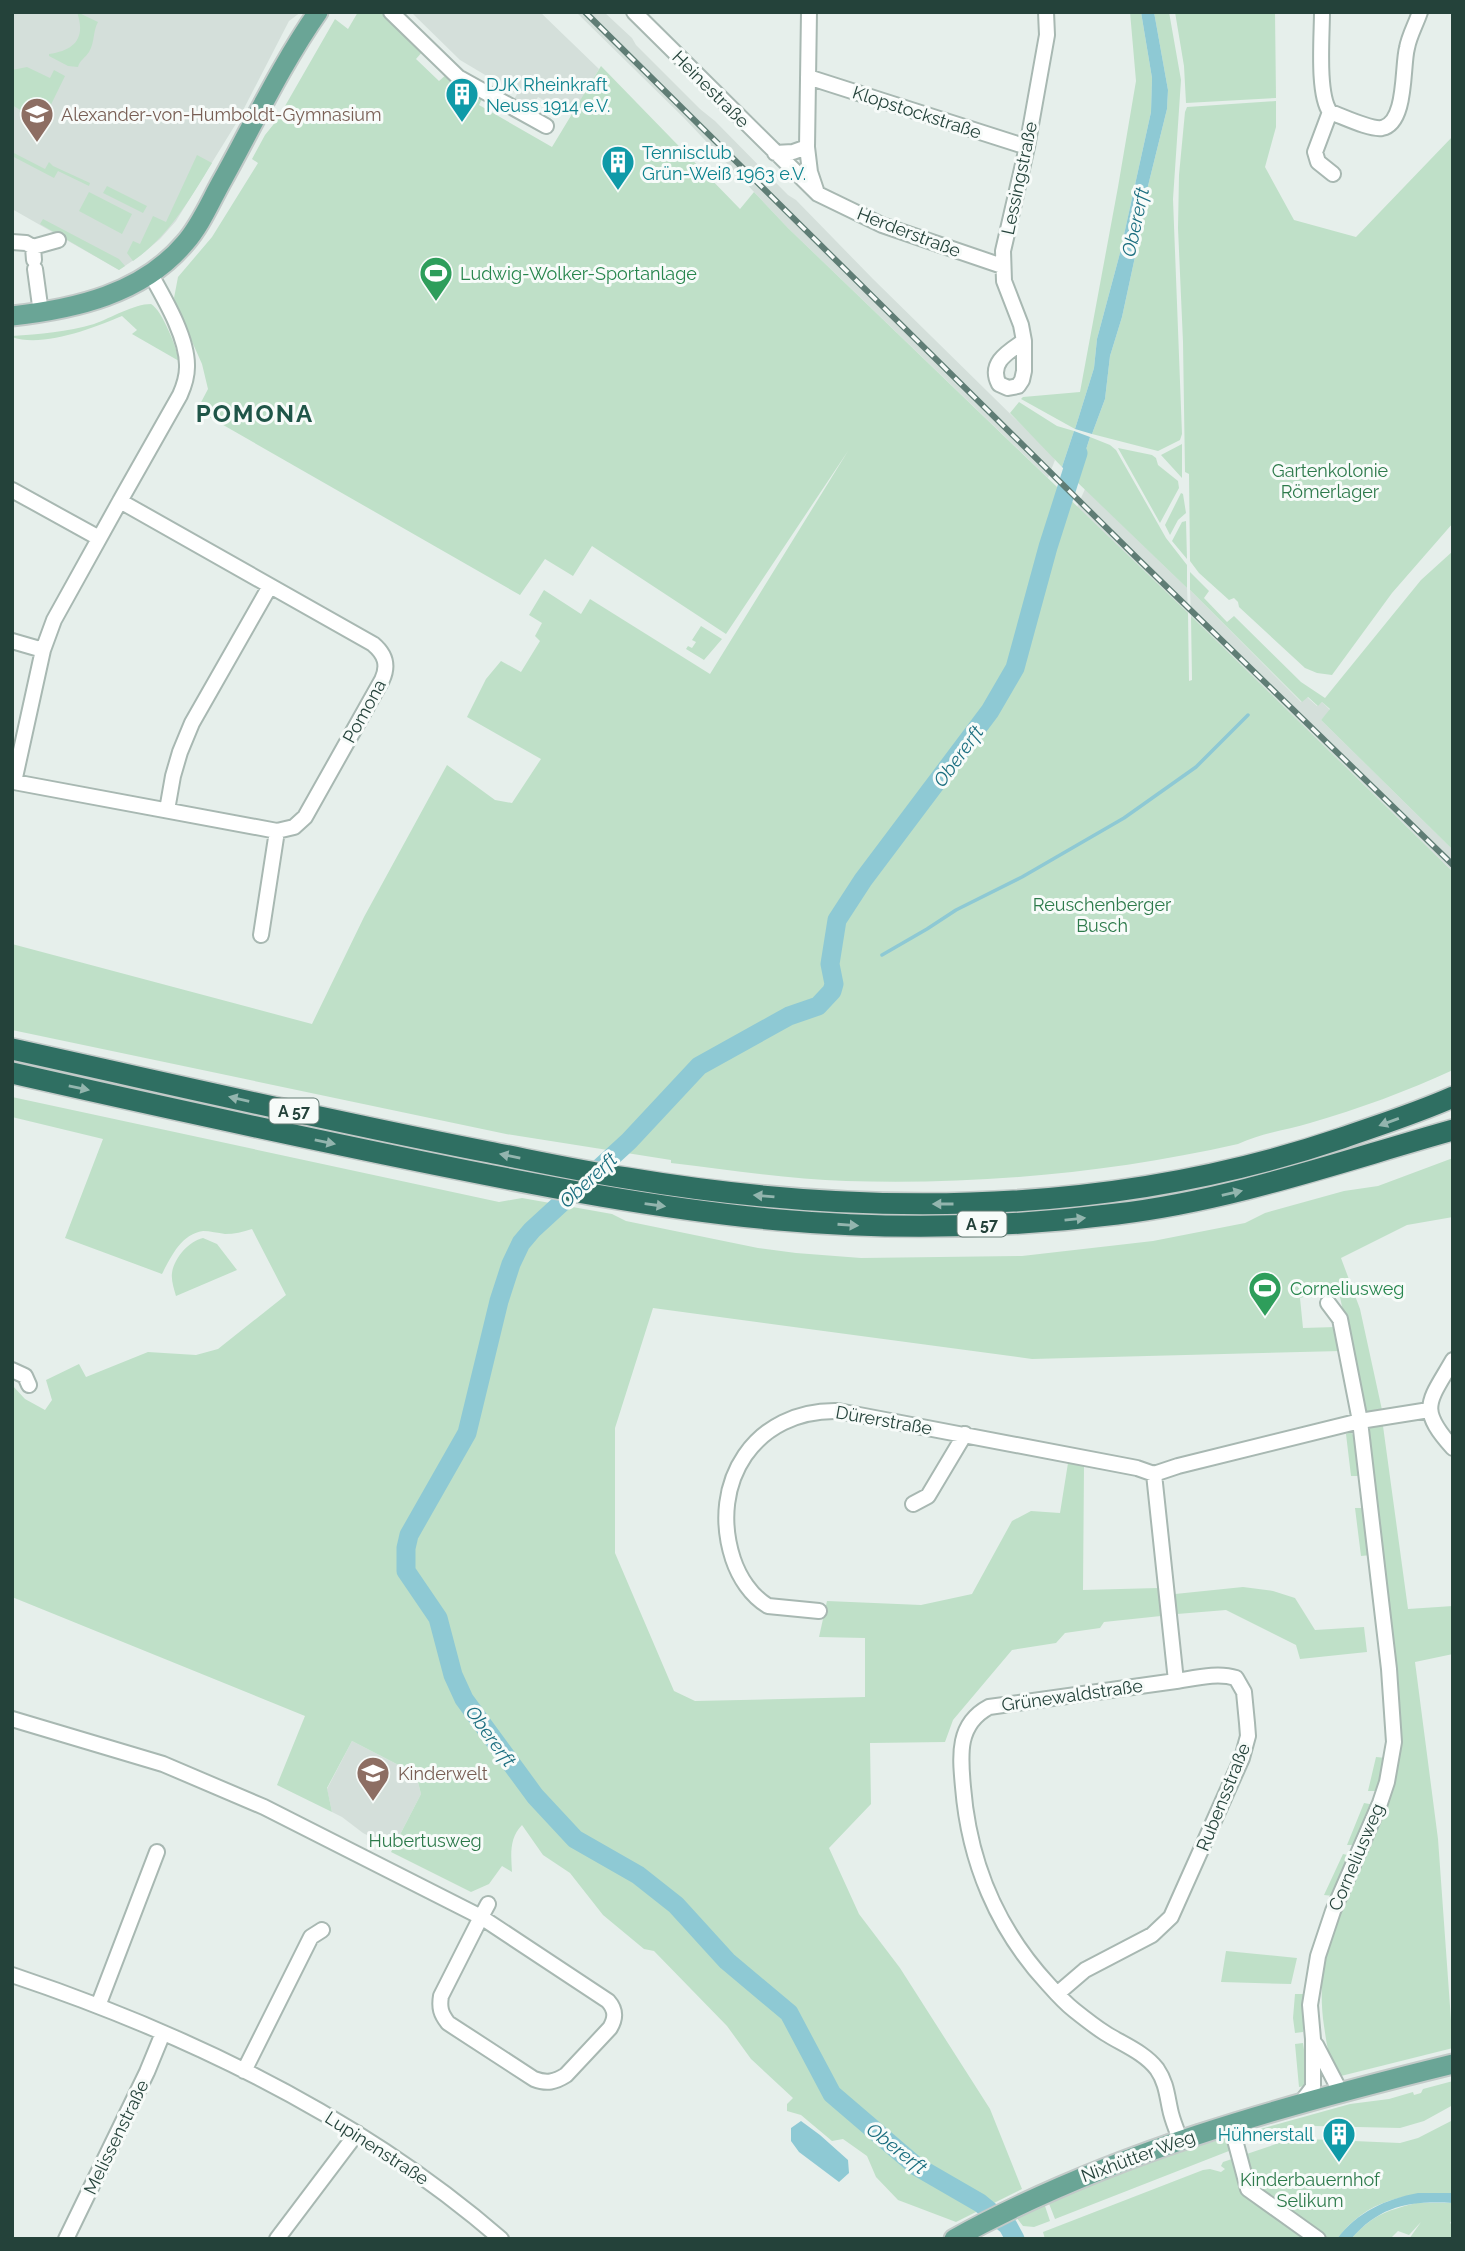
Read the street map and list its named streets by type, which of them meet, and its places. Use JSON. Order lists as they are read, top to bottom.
{
  "streets": {
    "highway": ["A 57"],
    "main road": ["Nixhütter Weg"],
    "street": [
      "Heinestraße",
      "Klopstockstraße",
      "Lessingstraße",
      "Herderstraße",
      "Pomona",
      "Dürerstraße",
      "Grünewaldstraße",
      "Rubensstraße",
      "Corneliusweg",
      "Melissenstraße",
      "Lupinenstraße"
    ]
  },
  "crossings": [
    ["Heinestraße", "Herderstraße"],
    ["Klopstockstraße", "Lessingstraße"],
    ["Lessingstraße", "Herderstraße"],
    ["Grünewaldstraße", "Rubensstraße"],
    ["Grünewaldstraße", "Nixhütter Weg"],
    ["Corneliusweg", "Nixhütter Weg"],
    ["Melissenstraße", "Lupinenstraße"]
  ],
  "districts": ["POMONA"],
  "water": ["Obererft"],
  "parks": [
    "Gartenkolonie Römerlager",
    "Reuschenberger Busch",
    "Hubertusweg",
    "Kinderbauernhof Selikum"
  ],
  "places": {
    "building": ["DJK Rheinkraft Neuss 1914 e.V.", "Tennisclub Grün-Weiß 1963 e.V.", "Hühnerstall"],
    "school or university": ["Alexander-von-Humboldt-Gymnasium", "Kinderwelt"],
    "sports": ["Ludwig-Wolker-Sportanlage", "Corneliusweg"]
  }
}
